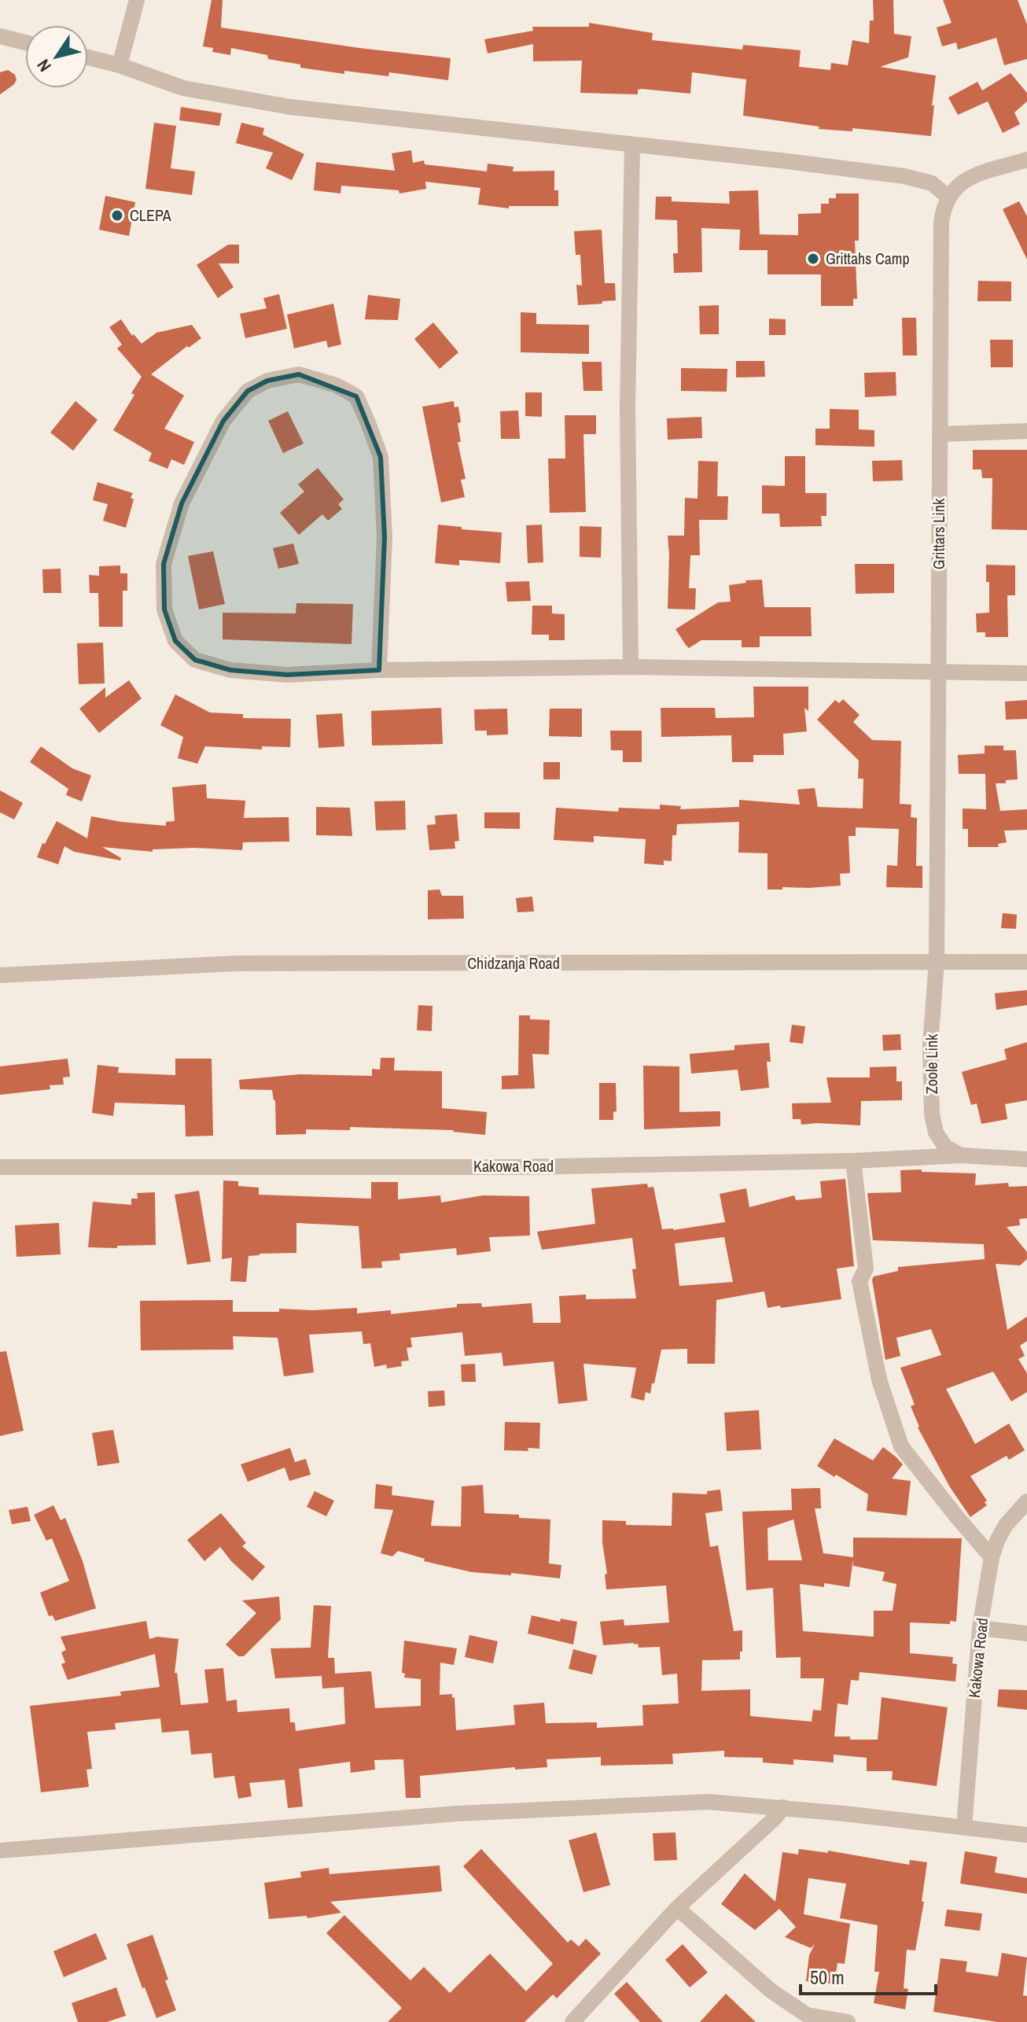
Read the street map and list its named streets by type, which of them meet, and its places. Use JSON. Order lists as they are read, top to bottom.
{
  "streets": {
    "street": [
      "Grittars Link",
      "Chidzanja Road",
      "Zoole Link",
      "Kakowa Road"
    ]
  },
  "crossings": [
    ["Grittars Link", "Chidzanja Road"],
    ["Grittars Link", "Zoole Link"],
    ["Chidzanja Road", "Zoole Link"],
    ["Zoole Link", "Kakowa Road"]
  ],
  "places": ["CLEPA", "Grittahs Camp"],
  "scale_bar": "50 m",
  "north": "bottom left"
}
